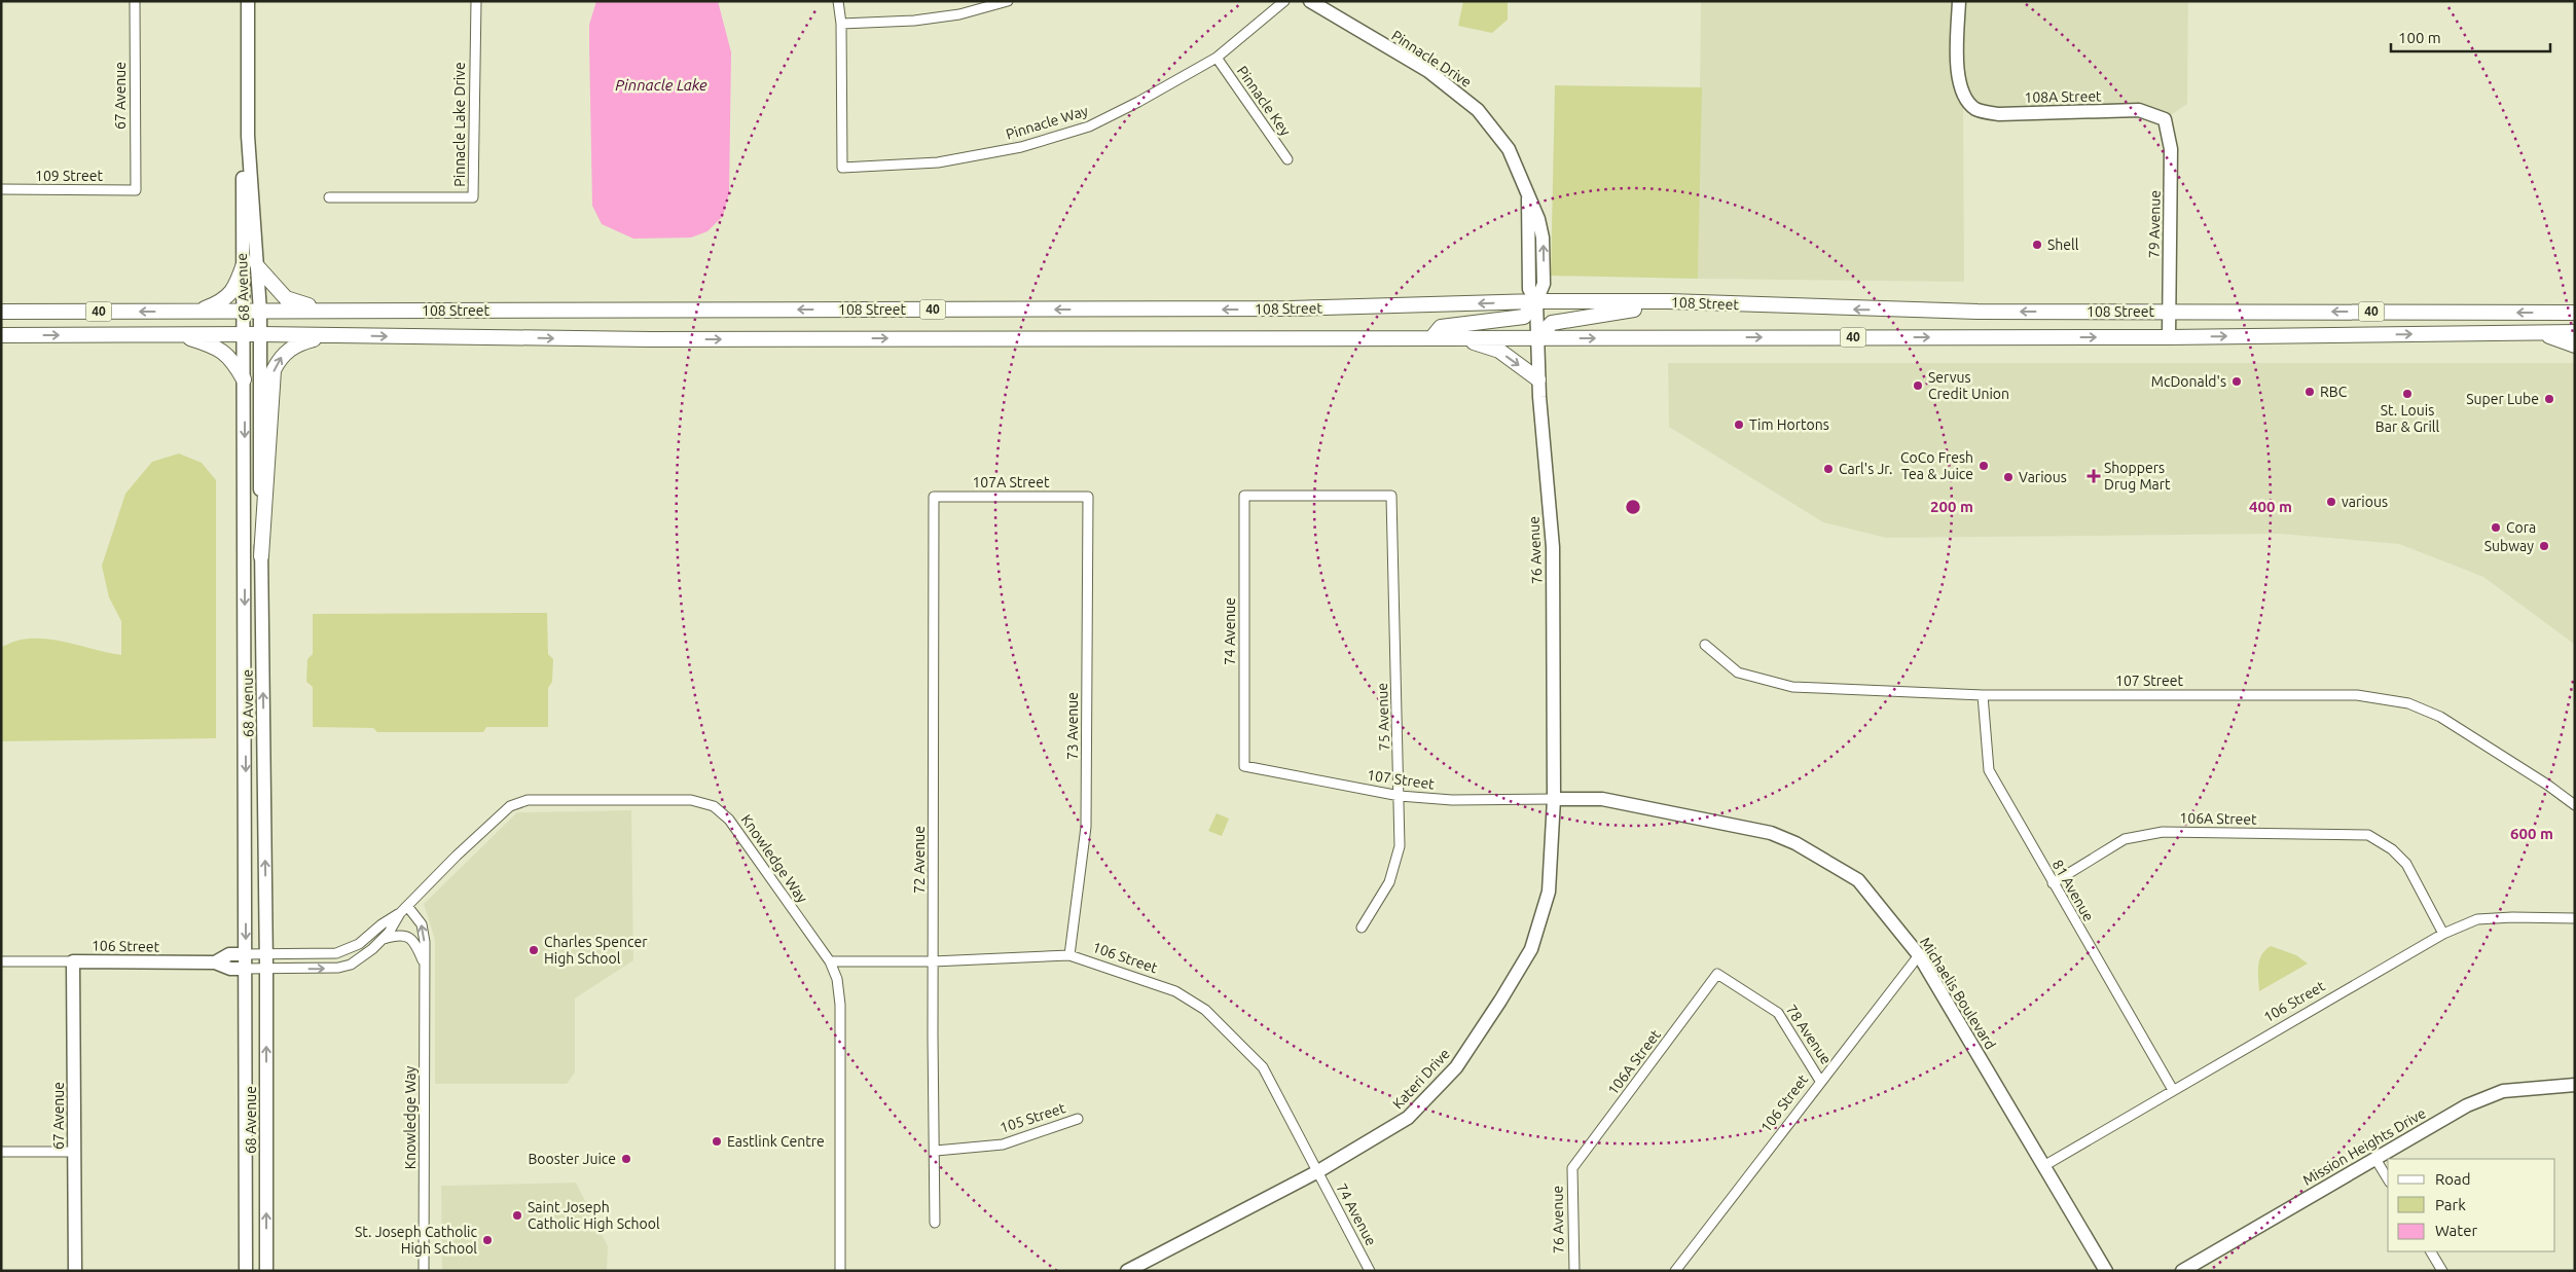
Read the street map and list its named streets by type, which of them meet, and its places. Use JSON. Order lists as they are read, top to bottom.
{
  "streets": {
    "main road": ["108 Street", "40"],
    "street": [
      "Pinnacle Drive",
      "67 Avenue",
      "108A Street",
      "Pinnacle Key",
      "Pinnacle Way",
      "Pinnacle Lake Drive",
      "109 Street",
      "79 Avenue",
      "68 Avenue",
      "107A Street",
      "76 Avenue",
      "74 Avenue",
      "107 Street",
      "75 Avenue",
      "73 Avenue",
      "106A Street",
      "Knowledge Way",
      "72 Avenue",
      "81 Avenue",
      "106 Street",
      "Michaelis Boulevard",
      "78 Avenue",
      "Kateri Drive",
      "105 Street",
      "Mission Heights Drive"
    ]
  },
  "crossings": [
    ["Pinnacle Drive", "108 Street"],
    ["Pinnacle Drive", "76 Avenue"],
    ["67 Avenue", "109 Street"],
    ["67 Avenue", "106 Street"],
    ["108A Street", "79 Avenue"],
    ["Pinnacle Key", "Pinnacle Way"],
    ["79 Avenue", "108 Street"],
    ["68 Avenue", "108 Street"],
    ["68 Avenue", "Knowledge Way"],
    ["68 Avenue", "106 Street"],
    ["108 Street", "76 Avenue"],
    ["107A Street", "73 Avenue"],
    ["107A Street", "72 Avenue"],
    ["76 Avenue", "107 Street"],
    ["76 Avenue", "106A Street"],
    ["76 Avenue", "Michaelis Boulevard"],
    ["76 Avenue", "Kateri Drive"],
    ["74 Avenue", "107 Street"],
    ["74 Avenue", "75 Avenue"],
    ["74 Avenue", "106 Street"],
    ["74 Avenue", "Kateri Drive"],
    ["107 Street", "75 Avenue"],
    ["107 Street", "81 Avenue"],
    ["107 Street", "Michaelis Boulevard"],
    ["107 Street", "Kateri Drive"],
    ["73 Avenue", "106 Street"],
    ["106A Street", "81 Avenue"],
    ["106A Street", "106 Street"],
    ["106A Street", "78 Avenue"],
    ["Knowledge Way", "106 Street"],
    ["72 Avenue", "106 Street"],
    ["72 Avenue", "105 Street"],
    ["81 Avenue", "106 Street"],
    ["106 Street", "Michaelis Boulevard"],
    ["106 Street", "78 Avenue"],
    ["106 Street", "Kateri Drive"],
    ["Michaelis Boulevard", "Kateri Drive"]
  ],
  "water": ["Pinnacle Lake"],
  "places": {
    "other": [
      "Shell",
      "McDonald's",
      "Servus Credit Union",
      "RBC",
      "St. Louis Bar & Grill",
      "Super Lube",
      "Tim Hortons",
      "CoCo Fresh Tea & Juice",
      "Carl's Jr.",
      "Various",
      "various",
      "Cora",
      "Subway",
      "Charles Spencer High School",
      "Eastlink Centre",
      "Booster Juice",
      "Saint Joseph Catholic High School",
      "St. Joseph Catholic High School"
    ],
    "health": ["Shoppers Drug Mart"]
  },
  "legend": ["Road", "Park", "Water"],
  "scale_bar": "100 m",
  "rings": ["200 m", "400 m", "600 m"]
}
